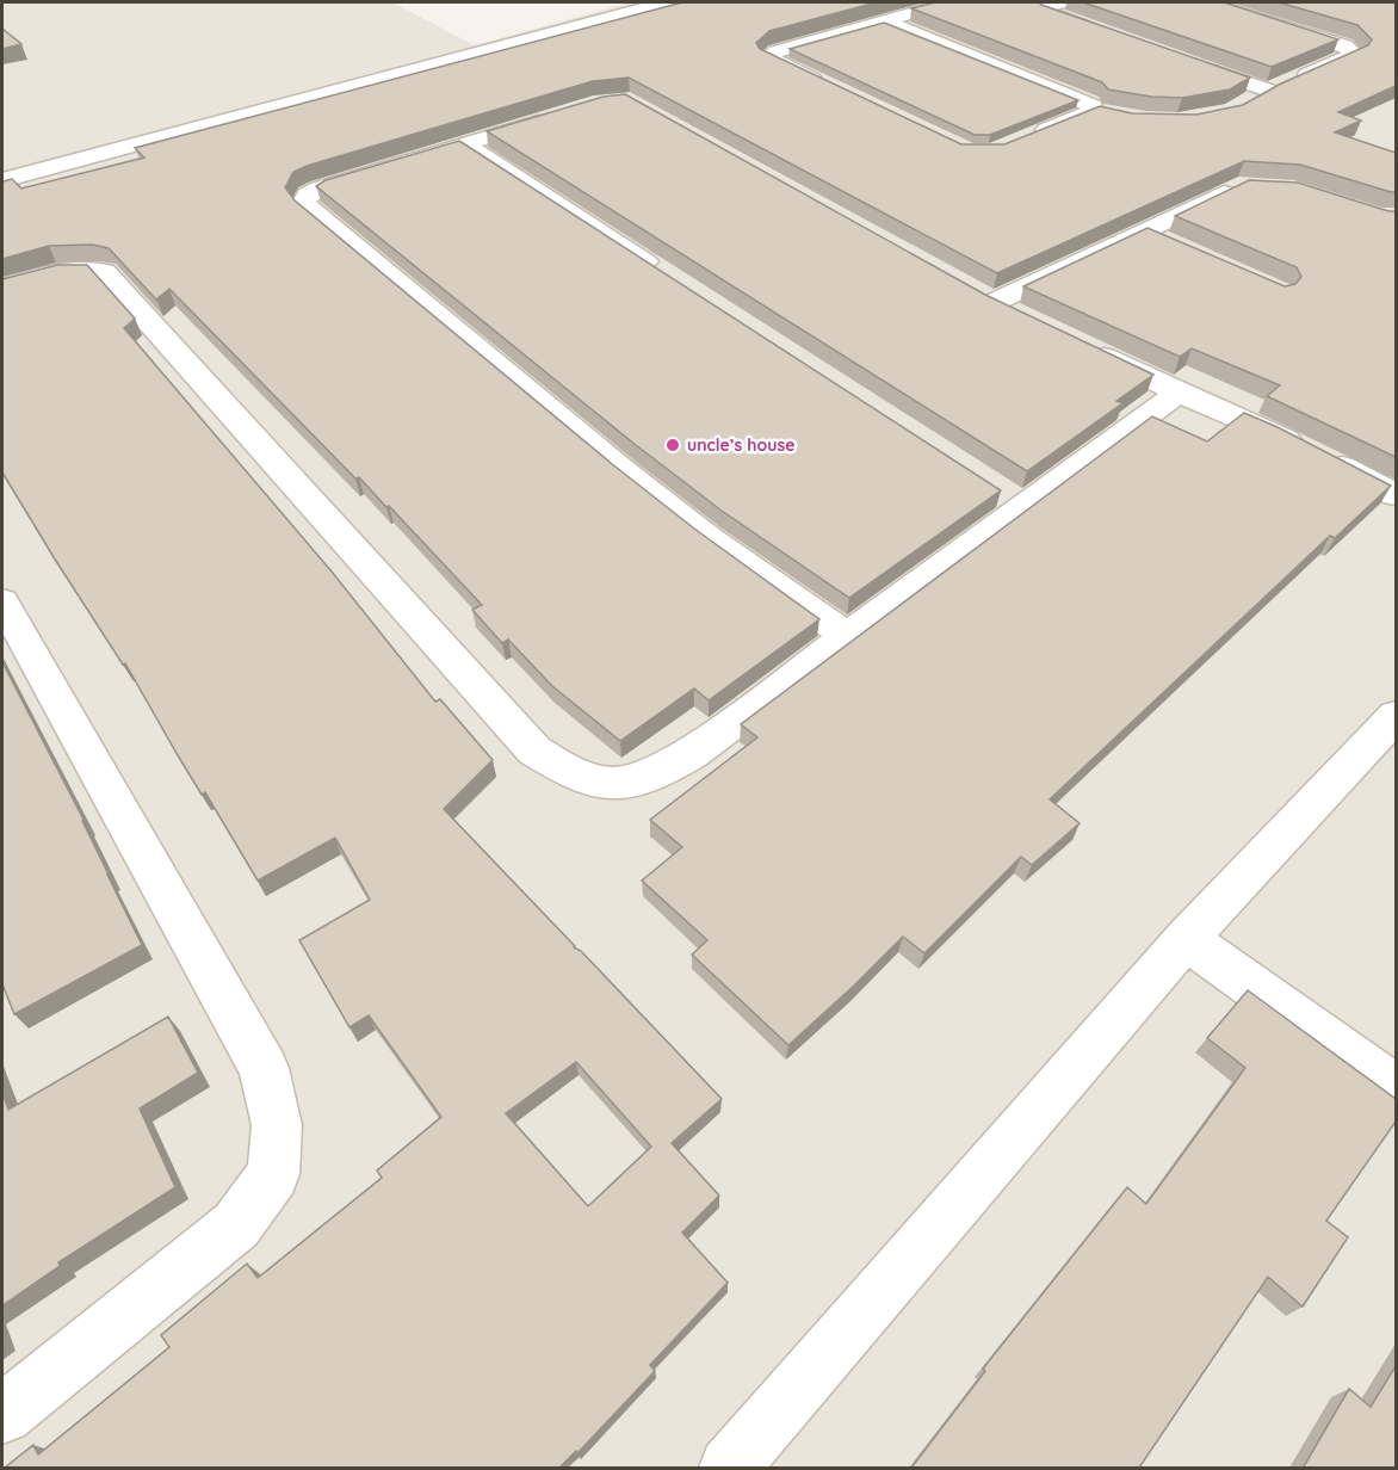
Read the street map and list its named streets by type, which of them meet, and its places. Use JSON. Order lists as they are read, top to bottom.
{
  "places": ["uncle’s house"]
}
